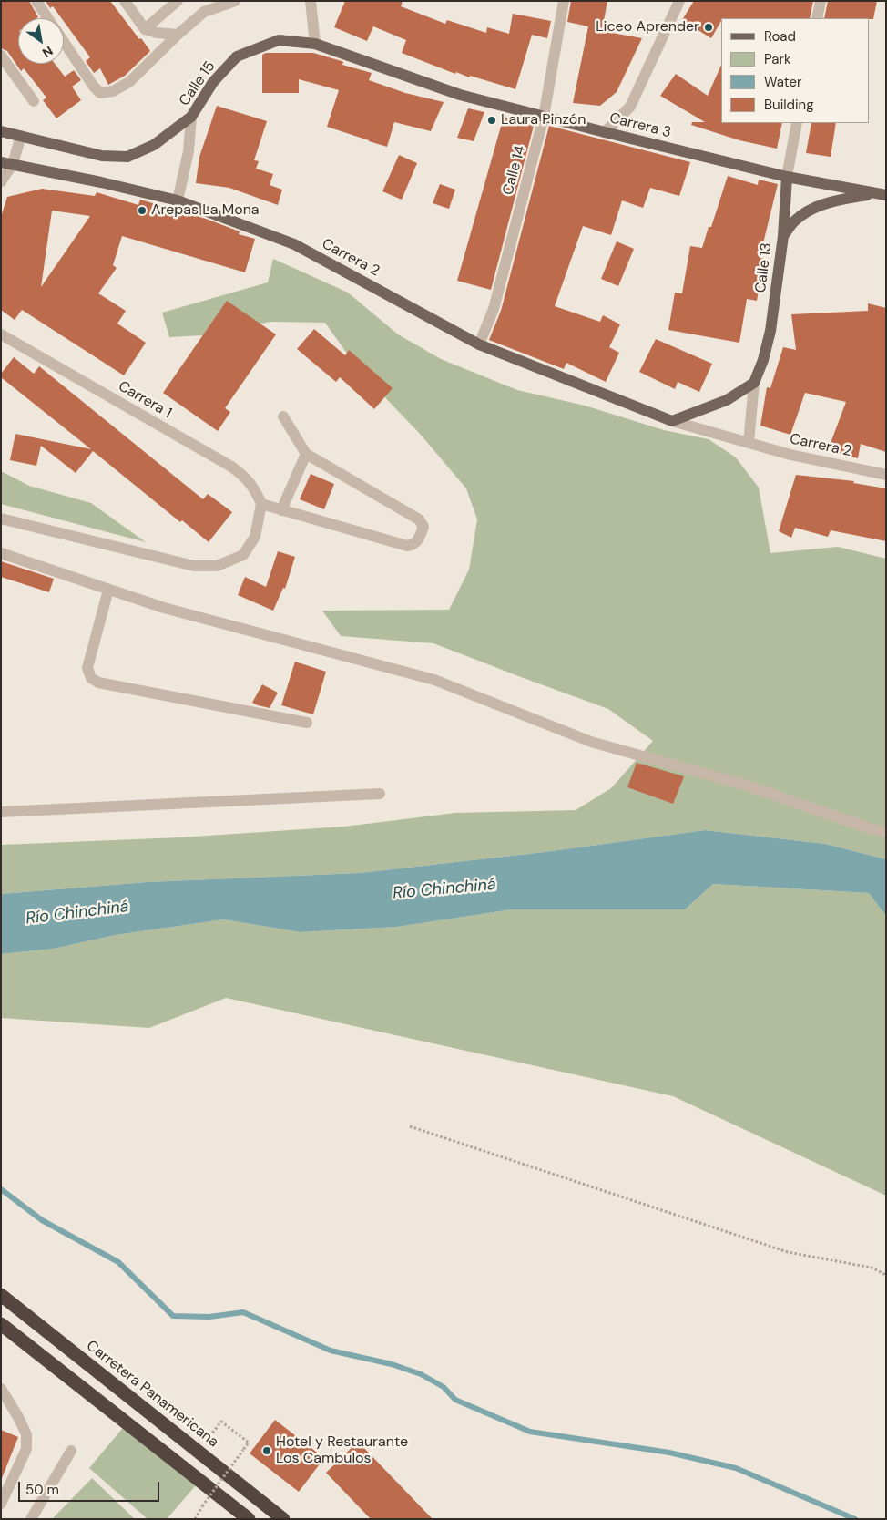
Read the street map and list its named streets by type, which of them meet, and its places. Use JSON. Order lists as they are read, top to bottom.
{
  "streets": {
    "highway": ["Carretera Panamericana"],
    "main road": [
      "Calle 15",
      "Carrera 3",
      "Carrera 2",
      "Calle 13"
    ],
    "street": ["Calle 14", "Carrera 1"]
  },
  "crossings": [
    ["Calle 15", "Carrera 3"],
    ["Calle 15", "Carrera 2"],
    ["Carrera 3", "Calle 14"],
    ["Carrera 3", "Calle 13"],
    ["Calle 14", "Carrera 2"]
  ],
  "water": ["Río Chinchiná"],
  "places": [
    "Liceo Aprender",
    "Laura Pinzón",
    "Arepas La Mona",
    "Hotel y Restaurante Los Cambulos"
  ],
  "legend": [
    "Road",
    "Park",
    "Water",
    "Building"
  ],
  "scale_bar": "50 m",
  "north": "bottom right"
}
